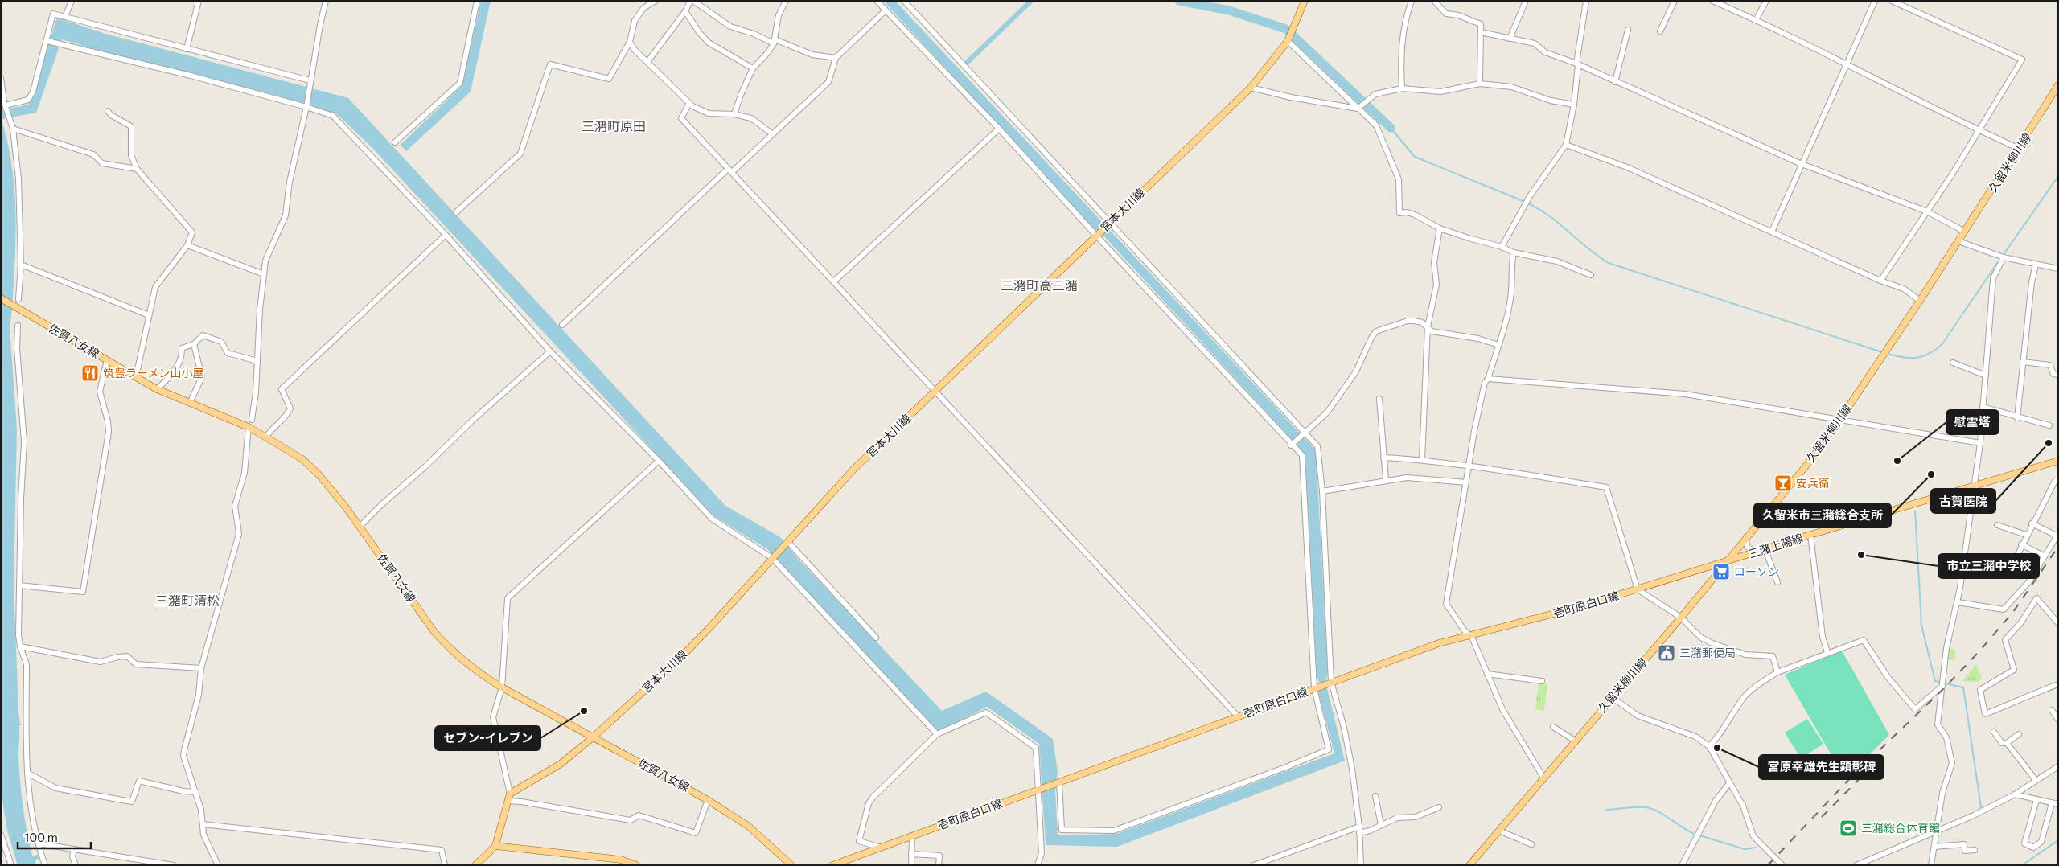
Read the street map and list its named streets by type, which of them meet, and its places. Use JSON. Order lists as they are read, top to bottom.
{
  "streets": {
    "main road": [
      "久留米柳川線",
      "宮本大川線",
      "佐賀八女線",
      "三潴上陽線",
      "壱町原白口線"
    ]
  },
  "crossings": [
    ["久留米柳川線", "三潴上陽線"],
    ["久留米柳川線", "壱町原白口線"],
    ["宮本大川線", "佐賀八女線"],
    ["三潴上陽線", "壱町原白口線"]
  ],
  "districts": ["三潴町原田", "三潴町高三潴", "三潴町清松"],
  "places": {
    "restaurant": ["筑豊ラーメン山小屋"],
    "other": [
      "古賀医院",
      "慰霊塔",
      "久留米市三潴総合支所",
      "市立三潴中学校",
      "セブン-イレブン",
      "宮原幸雄先生顕彰碑"
    ],
    "bar": ["安兵衛"],
    "supermarket": ["ローソン"],
    "public building": ["三潴郵便局"],
    "sports": ["三潴総合体育館"]
  },
  "scale_bar": "100 m"
}
